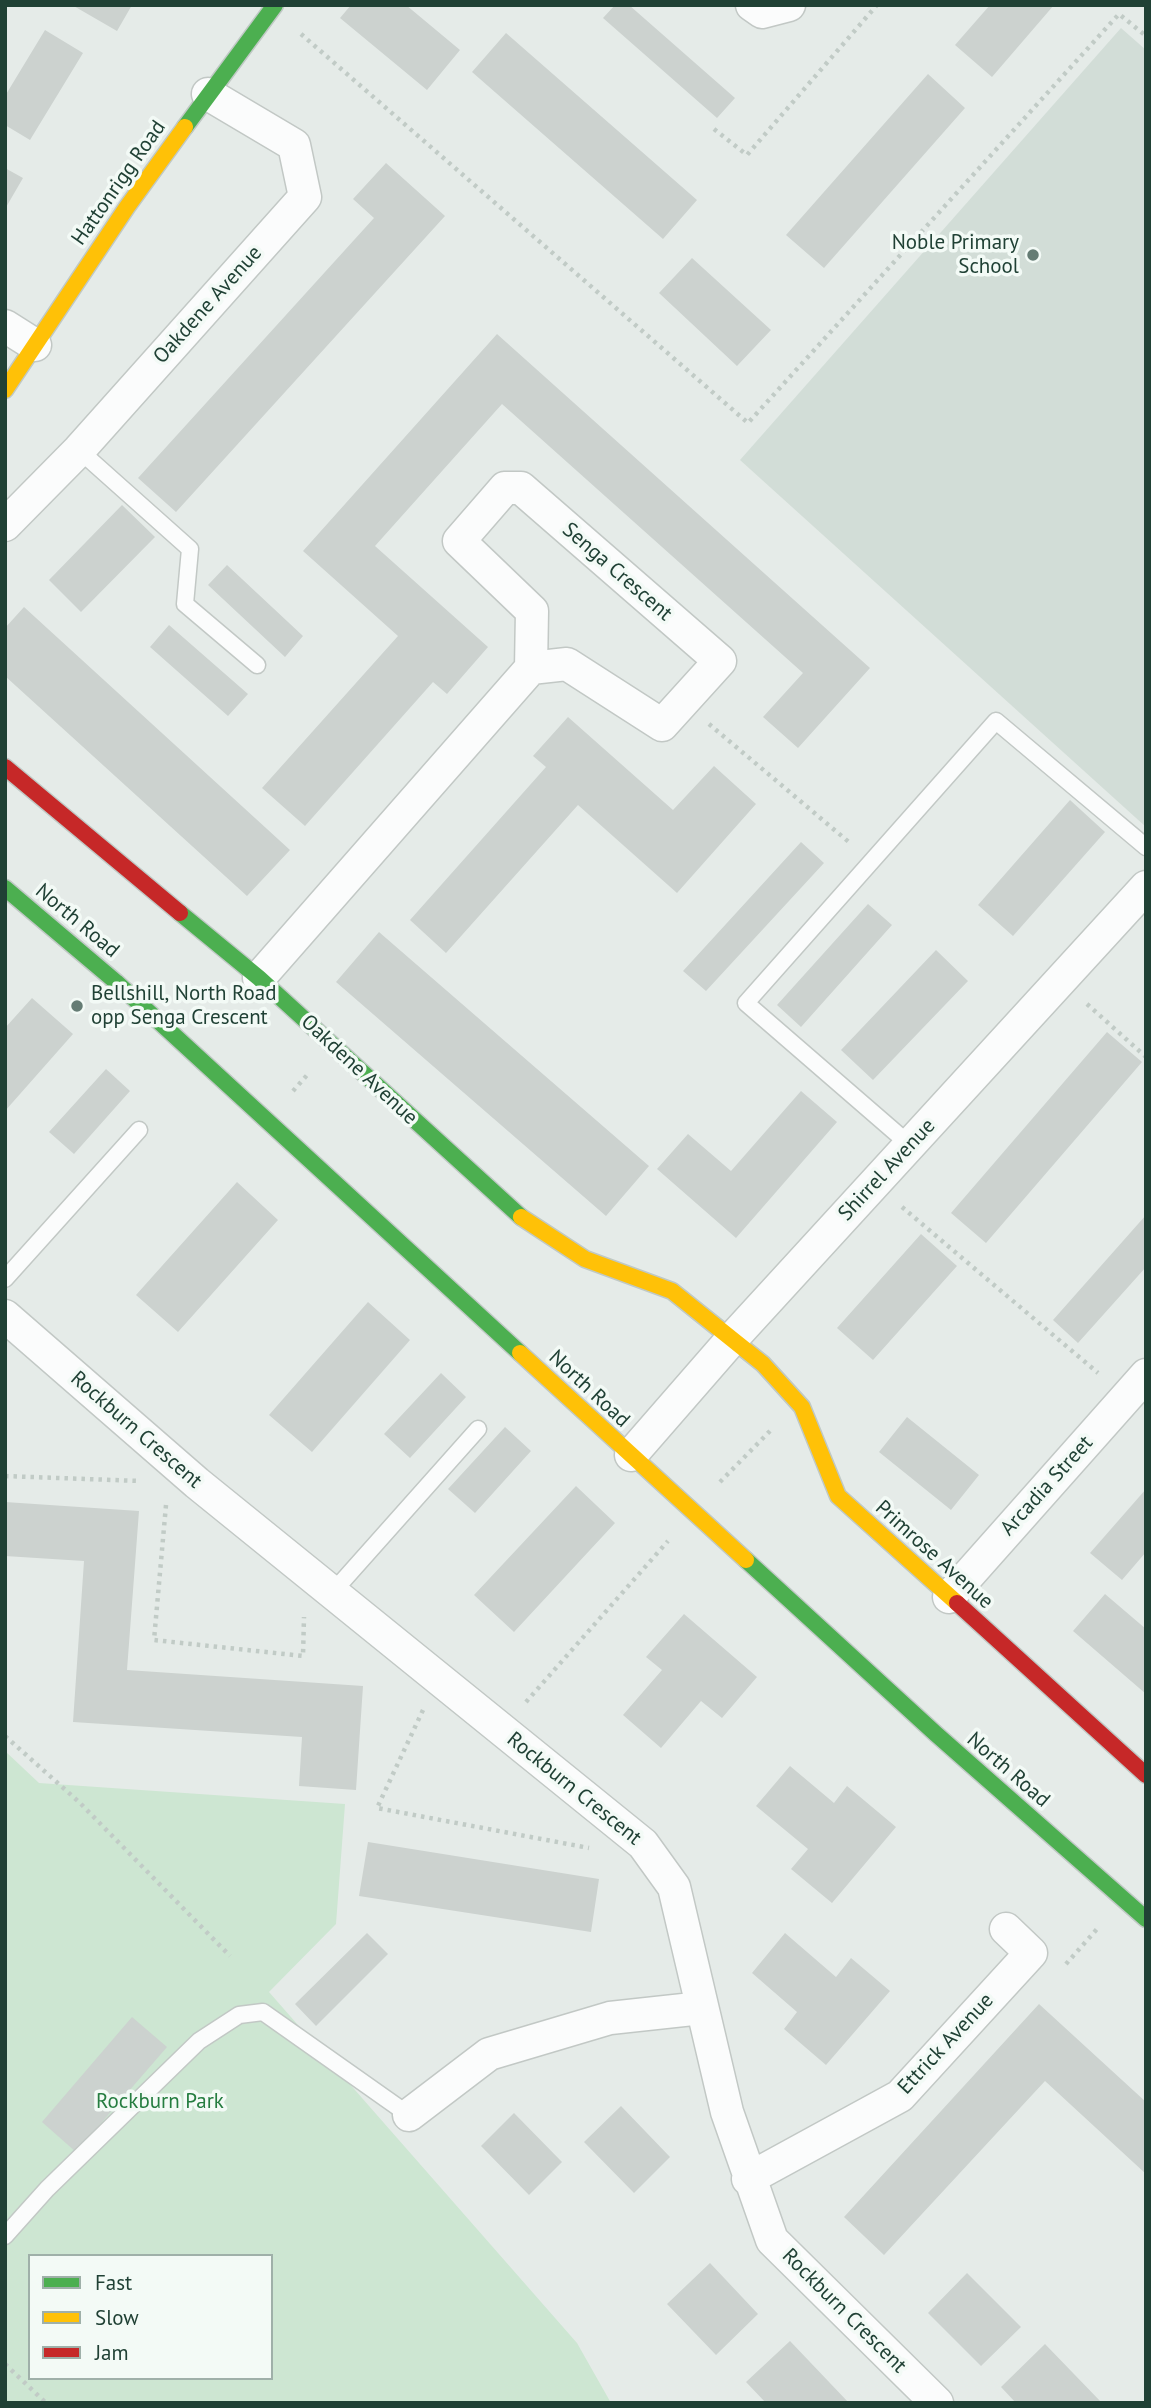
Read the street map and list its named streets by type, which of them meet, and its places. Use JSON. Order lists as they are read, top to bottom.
{
  "streets": {
    "street": [
      "Hattonrigg Road",
      "Oakdene Avenue",
      "Senga Crescent",
      "North Road",
      "Shirrel Avenue",
      "Rockburn Crescent",
      "Arcadia Street",
      "Primrose Avenue",
      "Ettrick Avenue"
    ]
  },
  "crossings": [
    ["Hattonrigg Road", "Oakdene Avenue"],
    ["Oakdene Avenue", "Shirrel Avenue"],
    ["Oakdene Avenue", "Primrose Avenue"],
    ["North Road", "Shirrel Avenue"],
    ["Shirrel Avenue", "Primrose Avenue"],
    ["Rockburn Crescent", "Ettrick Avenue"],
    ["Arcadia Street", "Primrose Avenue"]
  ],
  "parks": ["Rockburn Park"],
  "places": ["Noble Primary School", "Bellshill, North Road opp Senga Crescent"],
  "legend": ["Fast", "Slow", "Jam"]
}
